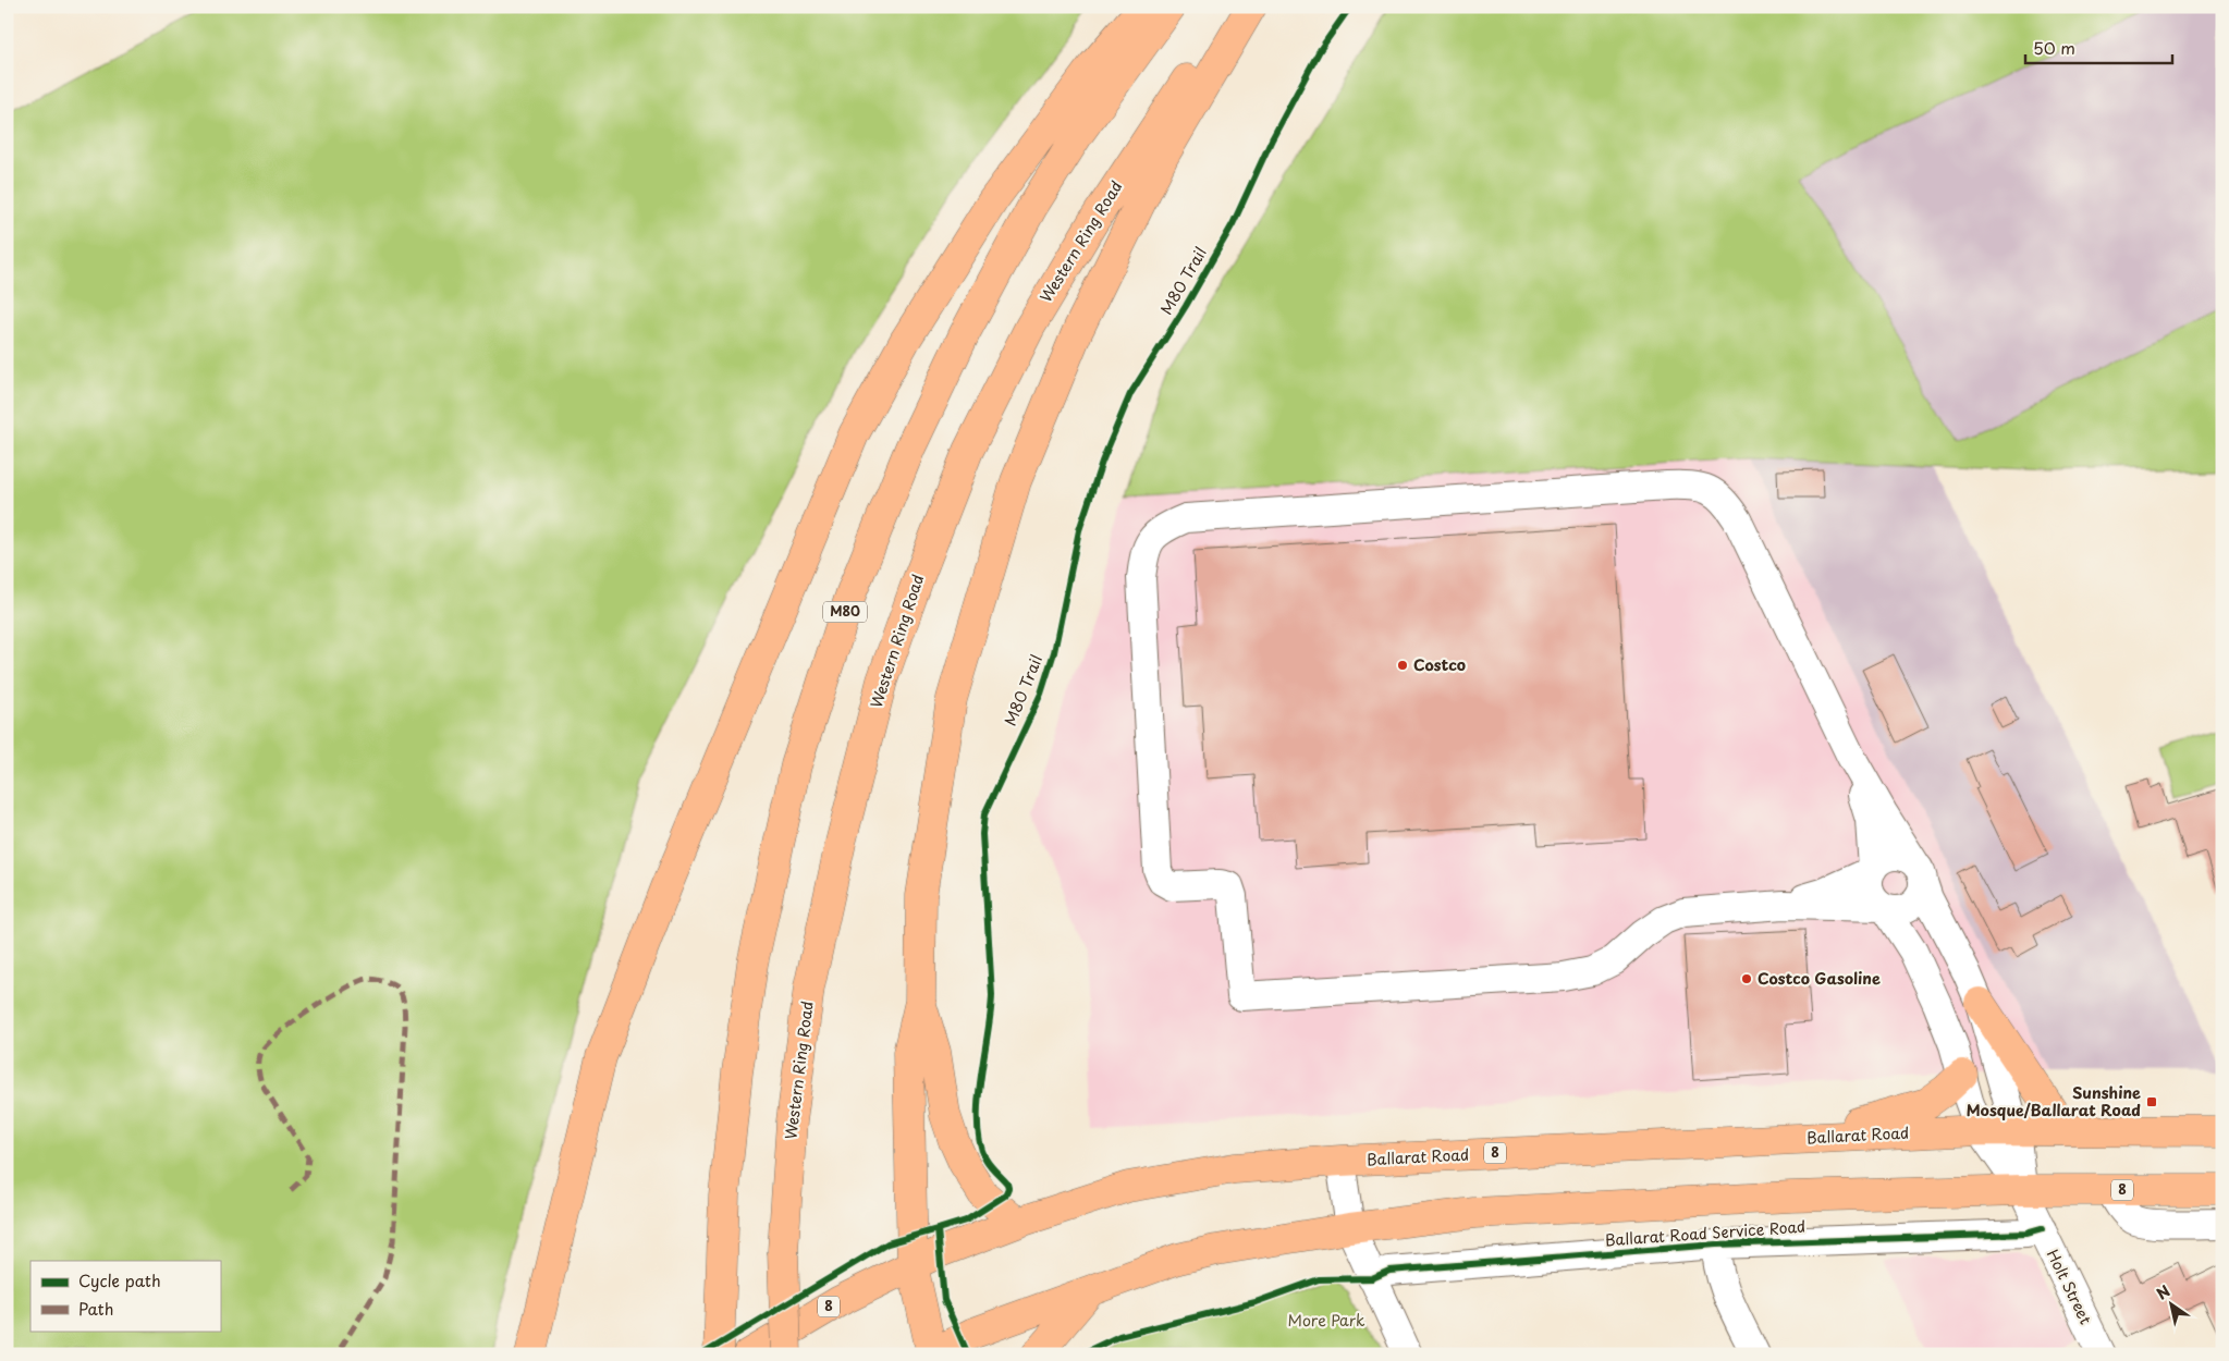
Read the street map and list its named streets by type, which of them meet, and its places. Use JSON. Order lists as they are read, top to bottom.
{
  "streets": {
    "highway": [
      "Western Ring Road",
      "M80",
      "Ballarat Road",
      "8"
    ],
    "street": ["Ballarat Road Service Road", "Holt Street"],
    "cycle path": ["M80 Trail"]
  },
  "crossings": [
    ["8", "Holt Street"],
    ["Ballarat Road Service Road", "Holt Street"]
  ],
  "parks": ["More Park"],
  "places": {
    "other": ["Costco", "Costco Gasoline"],
    "transit": ["Sunshine Mosque/Ballarat Road"]
  },
  "legend": ["Cycle path", "Path"],
  "scale_bar": "50 m",
  "north": "top left"
}
